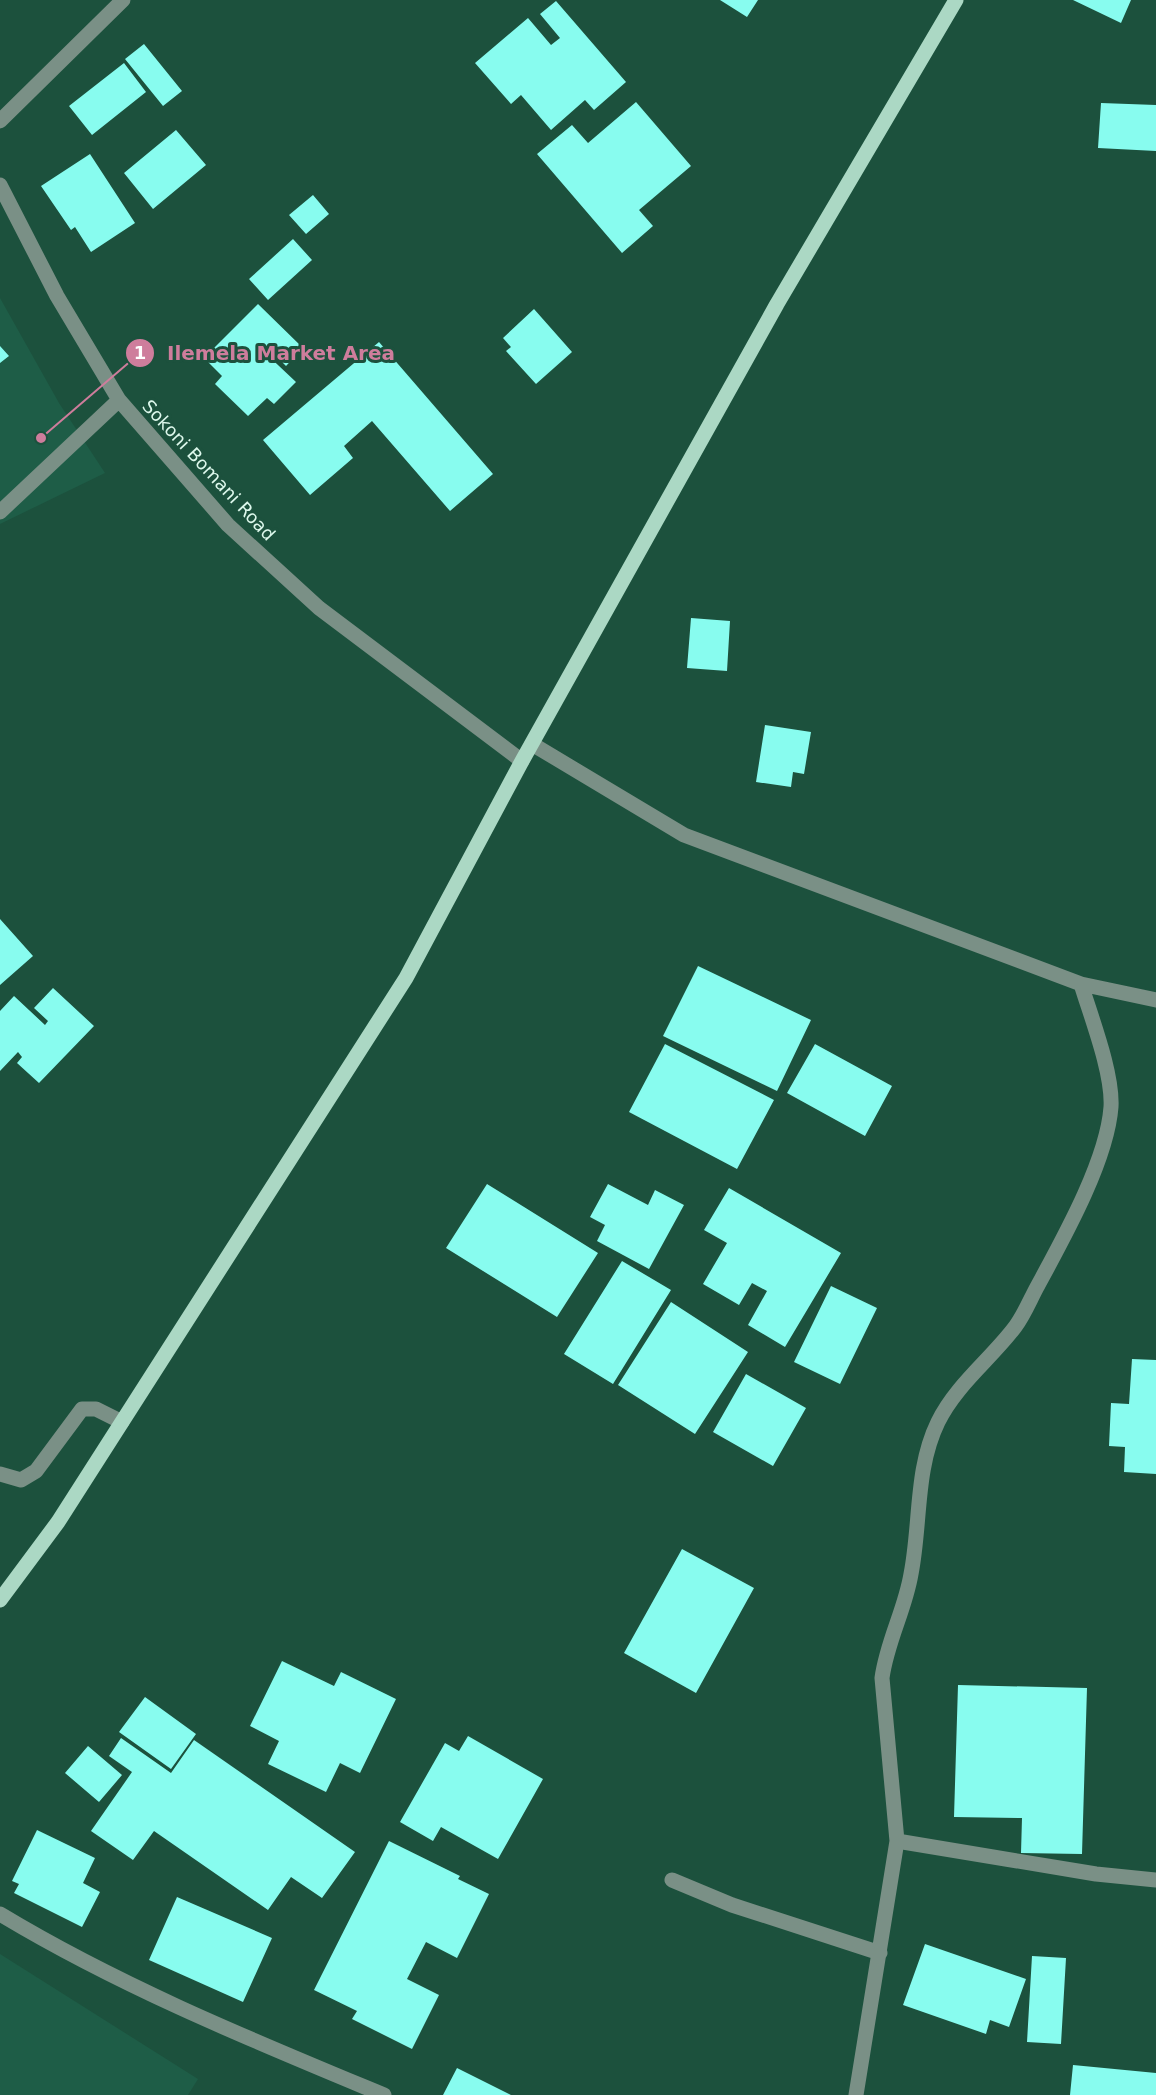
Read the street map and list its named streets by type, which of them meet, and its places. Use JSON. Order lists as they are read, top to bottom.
{
  "streets": {
    "street": ["Sokoni Bomani Road"]
  },
  "places": ["Ilemela Market Area"]
}
